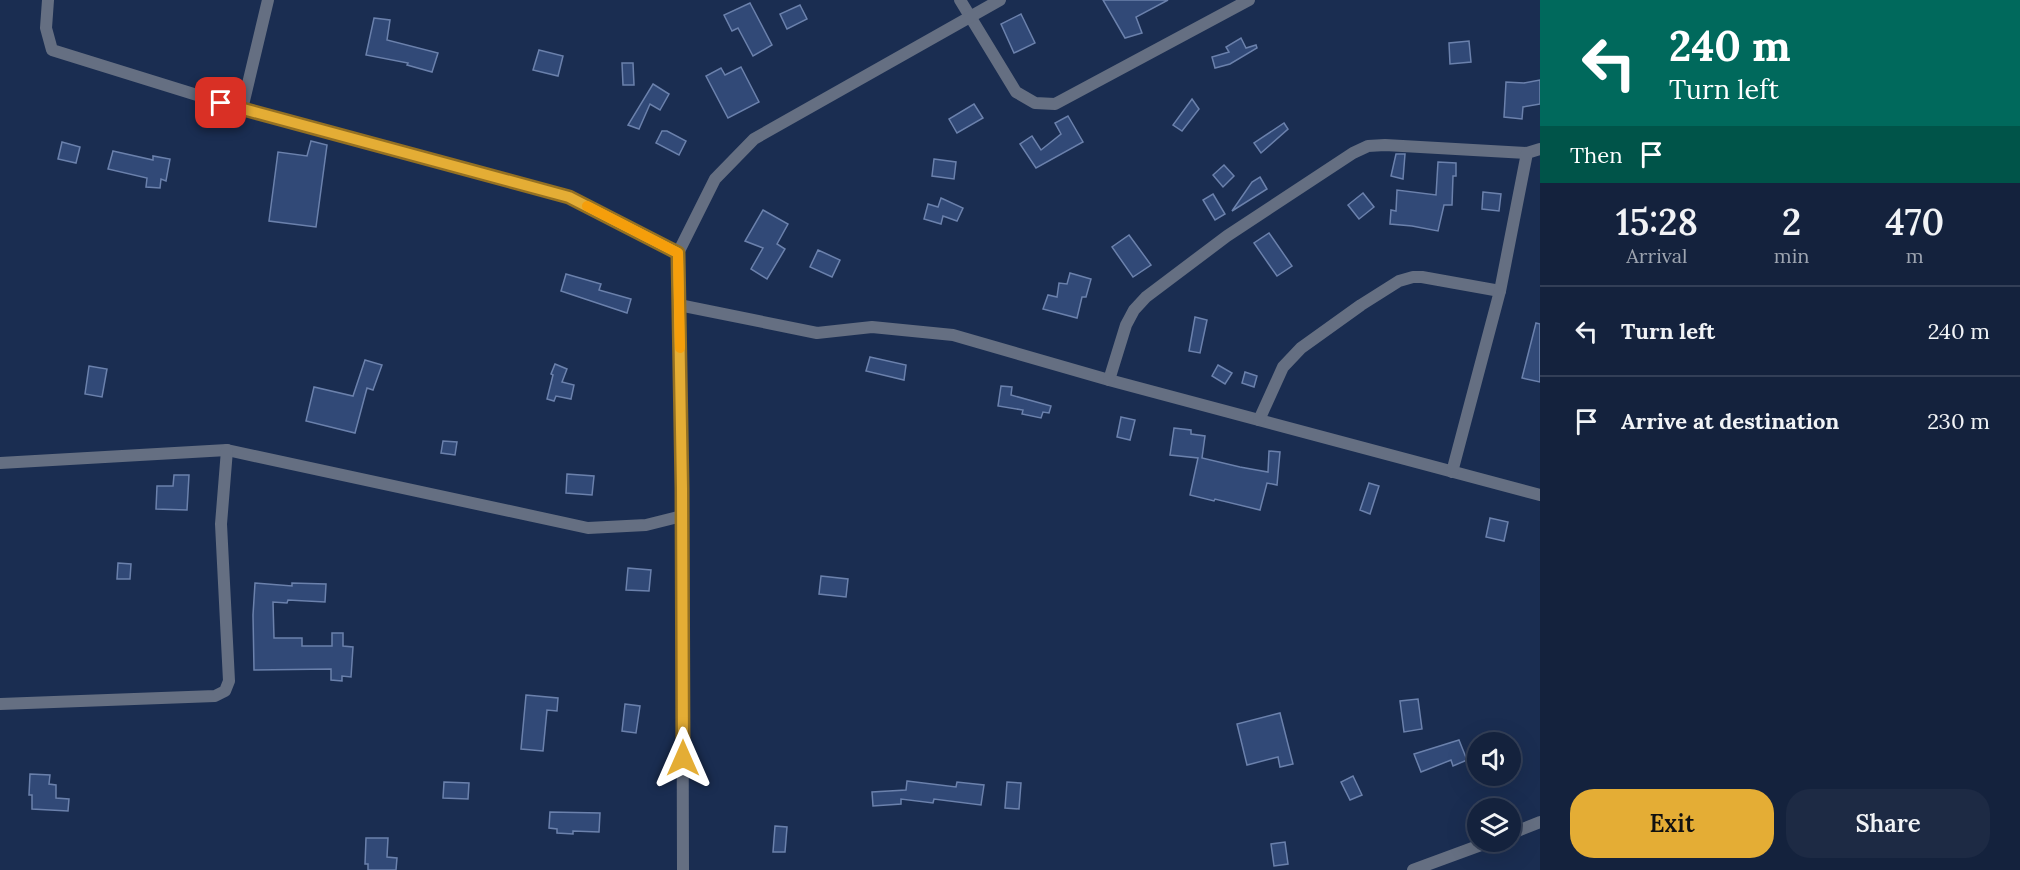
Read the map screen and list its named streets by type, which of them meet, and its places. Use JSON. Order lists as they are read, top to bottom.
{
  "page": {
    "turn": ["240 m", "Turn left"],
    "then": "Then",
    "eta": [
      "15:28",
      "Arrival",
      "2",
      "min",
      "470",
      "m"
    ],
    "list": [
      {
        "name": "Turn left",
        "value": "240 m"
      },
      {
        "name": "Arrive at destination",
        "value": "230 m"
      }
    ],
    "buttons": ["Exit", "Share"]
  }
}
